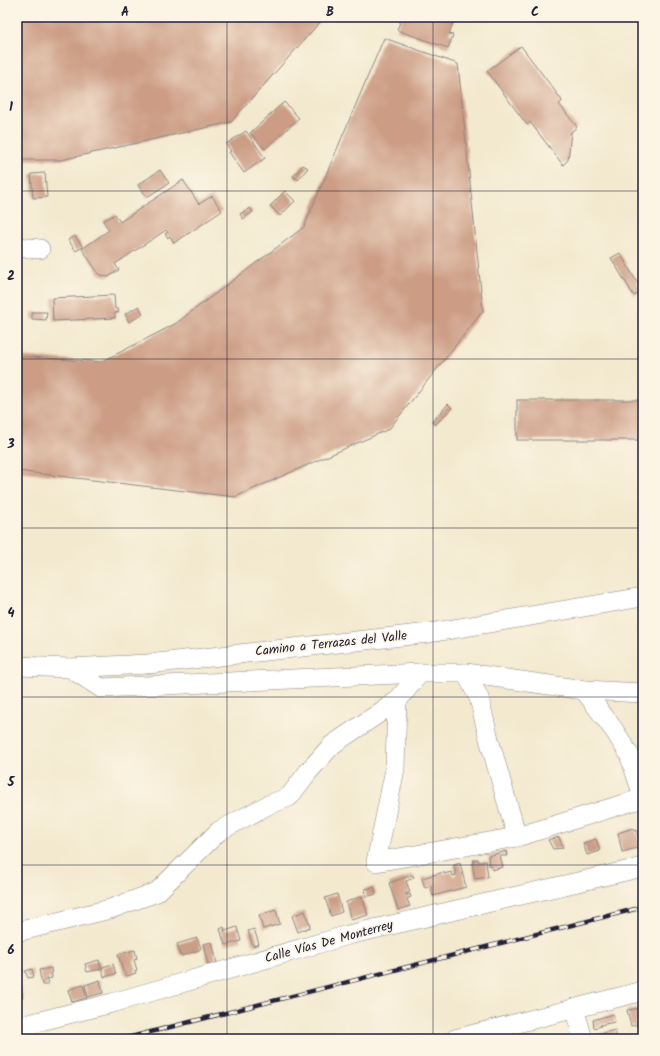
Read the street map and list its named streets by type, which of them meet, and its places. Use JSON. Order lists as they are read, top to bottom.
{
  "streets": {
    "street": ["Camino a Terrazas del Valle", "Calle Vías De Monterrey"]
  },
  "grid": {
    "columns": ["A", "B", "C"],
    "rows": [
      "1",
      "2",
      "3",
      "4",
      "5",
      "6"
    ]
  }
}
